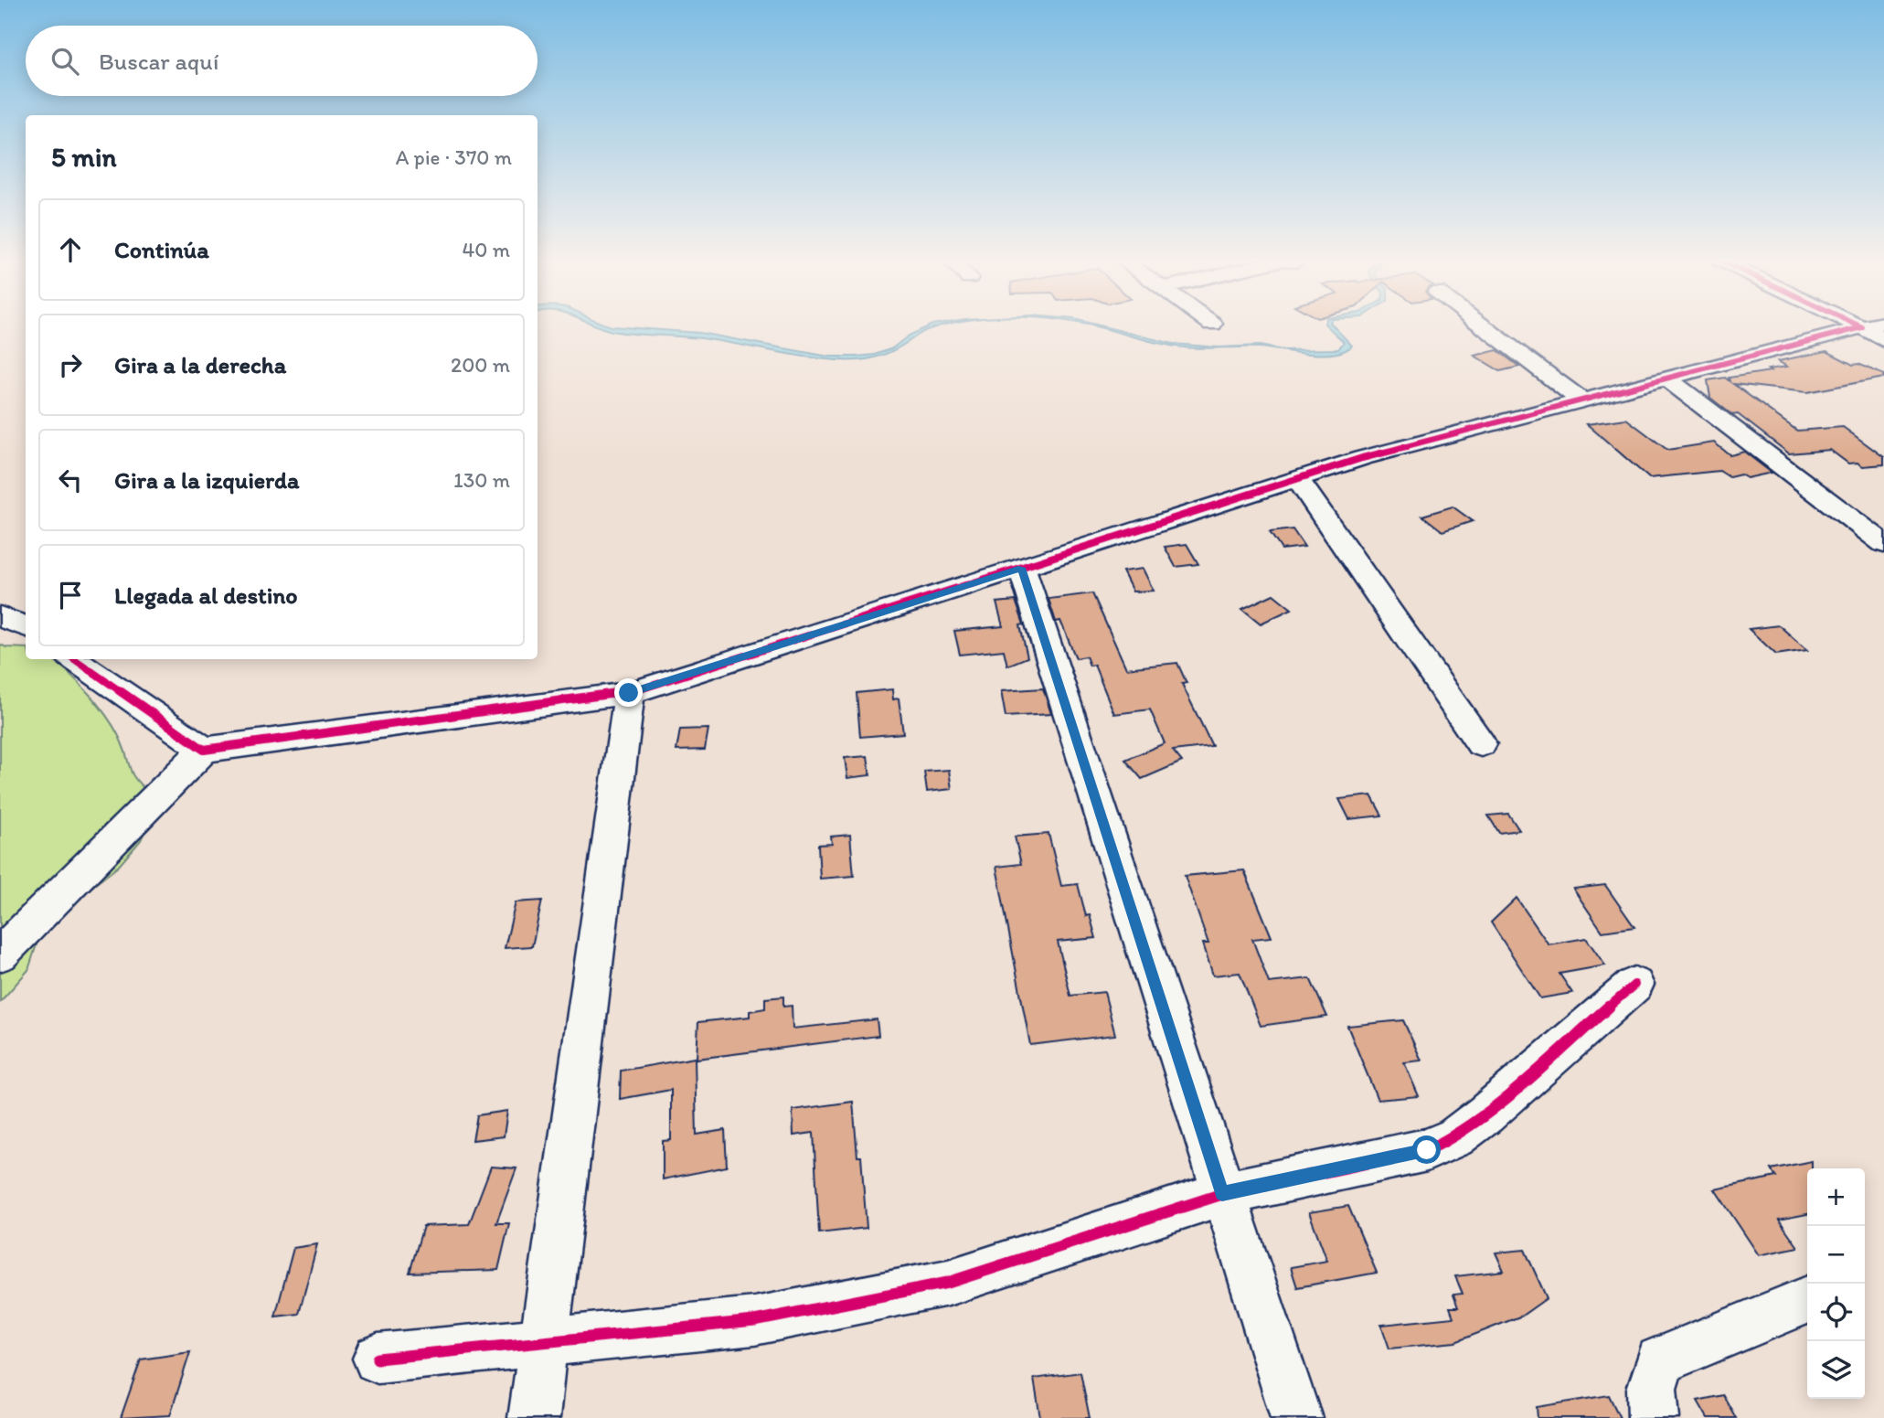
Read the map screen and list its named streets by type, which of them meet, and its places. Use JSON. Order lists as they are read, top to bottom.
{
  "page": {
    "search": "Buscar aquí",
    "heading": ["5 min", "A pie · 370 m"],
    "list": [
      ["Continúa", "40 m"],
      ["Gira a la derecha", "200 m"],
      ["Gira a la izquierda", "130 m"],
      "Llegada al destino"
    ],
    "map_buttons": ["+", "−"]
  }
}
